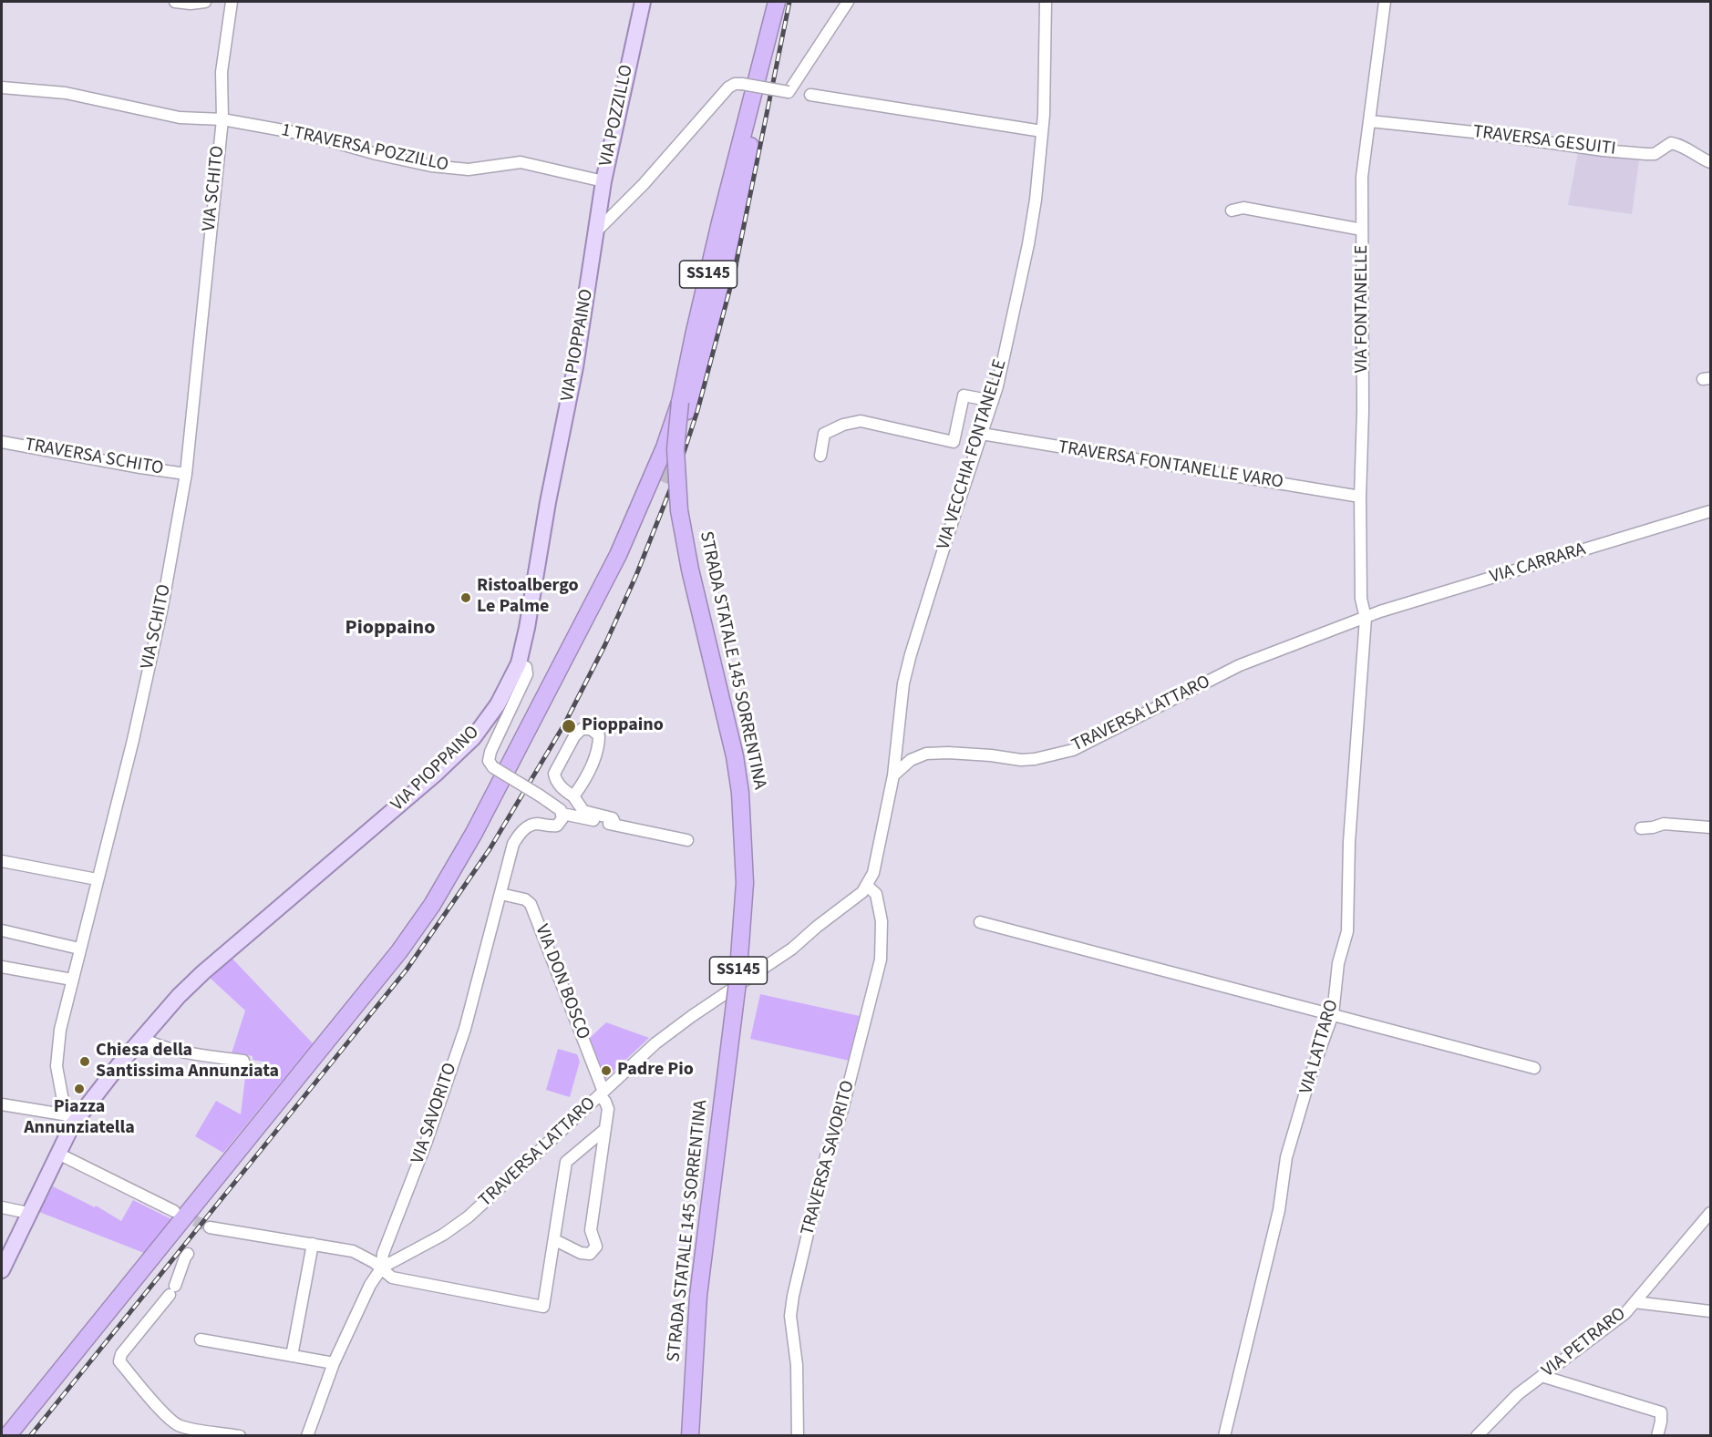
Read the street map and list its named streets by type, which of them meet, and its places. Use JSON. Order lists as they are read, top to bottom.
{
  "streets": {
    "highway": ["SS145", "STRADA STATALE 145 SORRENTINA"],
    "main road": ["VIA POZZILLO", "VIA PIOPPAINO"],
    "street": [
      "TRAVERSA GESUITI",
      "1 TRAVERSA POZZILLO",
      "VIA SCHITO",
      "VIA FONTANELLE",
      "VIA VECCHIA FONTANELLE",
      "TRAVERSA SCHITO",
      "TRAVERSA FONTANELLE VARO",
      "VIA CARRARA",
      "TRAVERSA LATTARO",
      "VIA DON BOSCO",
      "VIA LATTARO",
      "VIA SAVORITO",
      "TRAVERSA SAVORITO",
      "VIA PETRARO"
    ]
  },
  "crossings": [
    ["VIA POZZILLO", "1 TRAVERSA POZZILLO"],
    ["VIA POZZILLO", "VIA PIOPPAINO"],
    ["TRAVERSA GESUITI", "VIA FONTANELLE"],
    ["1 TRAVERSA POZZILLO", "VIA SCHITO"],
    ["VIA SCHITO", "VIA PIOPPAINO"],
    ["VIA SCHITO", "TRAVERSA SCHITO"],
    ["VIA FONTANELLE", "TRAVERSA FONTANELLE VARO"],
    ["VIA FONTANELLE", "VIA CARRARA"],
    ["VIA FONTANELLE", "TRAVERSA LATTARO"],
    ["VIA FONTANELLE", "VIA LATTARO"],
    ["VIA VECCHIA FONTANELLE", "TRAVERSA FONTANELLE VARO"],
    ["VIA VECCHIA FONTANELLE", "TRAVERSA LATTARO"],
    ["VIA CARRARA", "TRAVERSA LATTARO"],
    ["VIA CARRARA", "VIA LATTARO"],
    ["TRAVERSA LATTARO", "VIA DON BOSCO"],
    ["TRAVERSA LATTARO", "VIA LATTARO"],
    ["TRAVERSA LATTARO", "VIA SAVORITO"],
    ["TRAVERSA LATTARO", "TRAVERSA SAVORITO"],
    ["VIA DON BOSCO", "VIA SAVORITO"]
  ],
  "districts": ["Pioppaino"],
  "places": [
    "Ristoalbergo Le Palme",
    "Pioppaino",
    "Chiesa della Santissima Annunziata",
    "Padre Pio",
    "Piazza Annunziatella"
  ]
}
